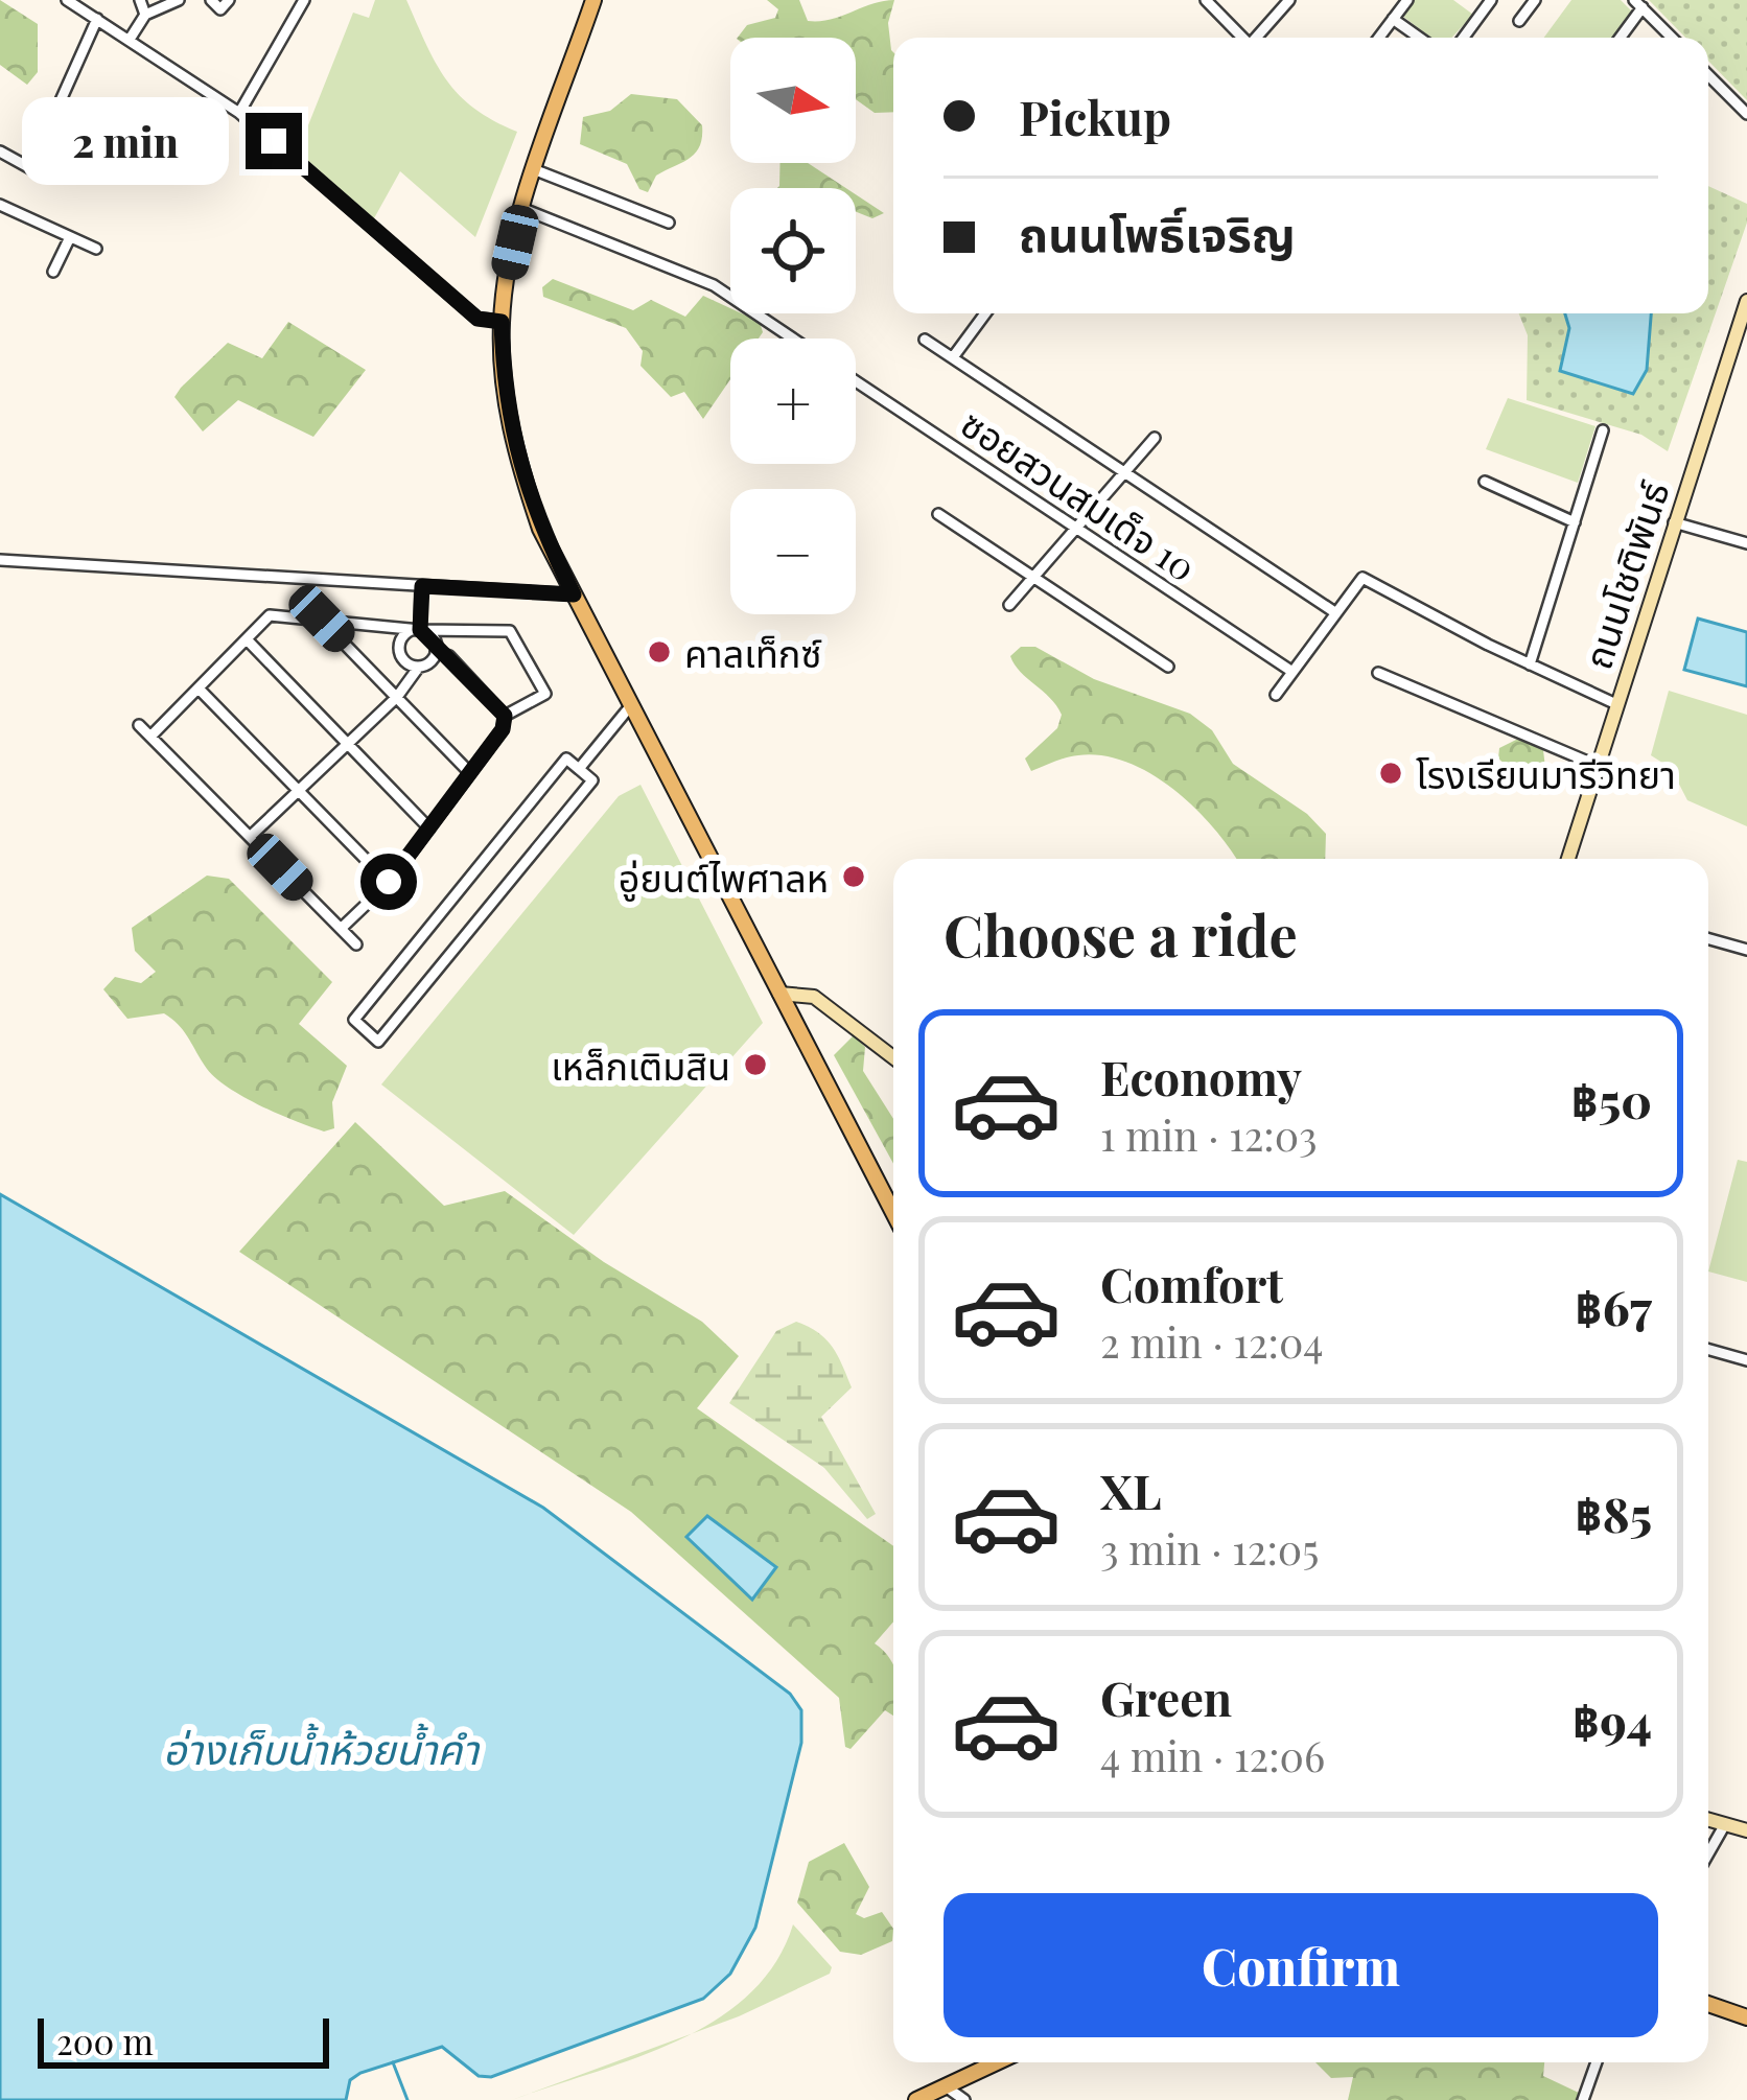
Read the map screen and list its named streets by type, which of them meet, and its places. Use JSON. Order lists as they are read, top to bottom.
{
  "streets": {
    "street": ["ซอยสวนสมเด็จ 10", "ถนนโชติพันธ์"]
  },
  "water": ["อ่างเก็บน้ำห้วยน้ำคำ"],
  "places": [
    "คาลเท็กซ์",
    "โรงเรียนมารีวิทยา",
    "อู่ยนต์ไพศาลห",
    "เหล็กเติมสิน"
  ],
  "scale_bar": "200 m",
  "north": "right",
  "page": {
    "map_buttons": ["+", "−"],
    "banner": ["Pickup", "ถนนโพธิ์เจริญ"],
    "bubble": "2 min",
    "heading": "Choose a ride",
    "list": [
      {
        "name": "Economy",
        "note": "1 min · 12:03",
        "value": "฿50"
      },
      {
        "name": "Comfort",
        "note": "2 min · 12:04",
        "value": "฿67"
      },
      {
        "name": "XL",
        "note": "3 min · 12:05",
        "value": "฿85"
      },
      {
        "name": "Green",
        "note": "4 min · 12:06",
        "value": "฿94"
      }
    ],
    "buttons": "Confirm",
    "scale": "200 m"
  }
}
